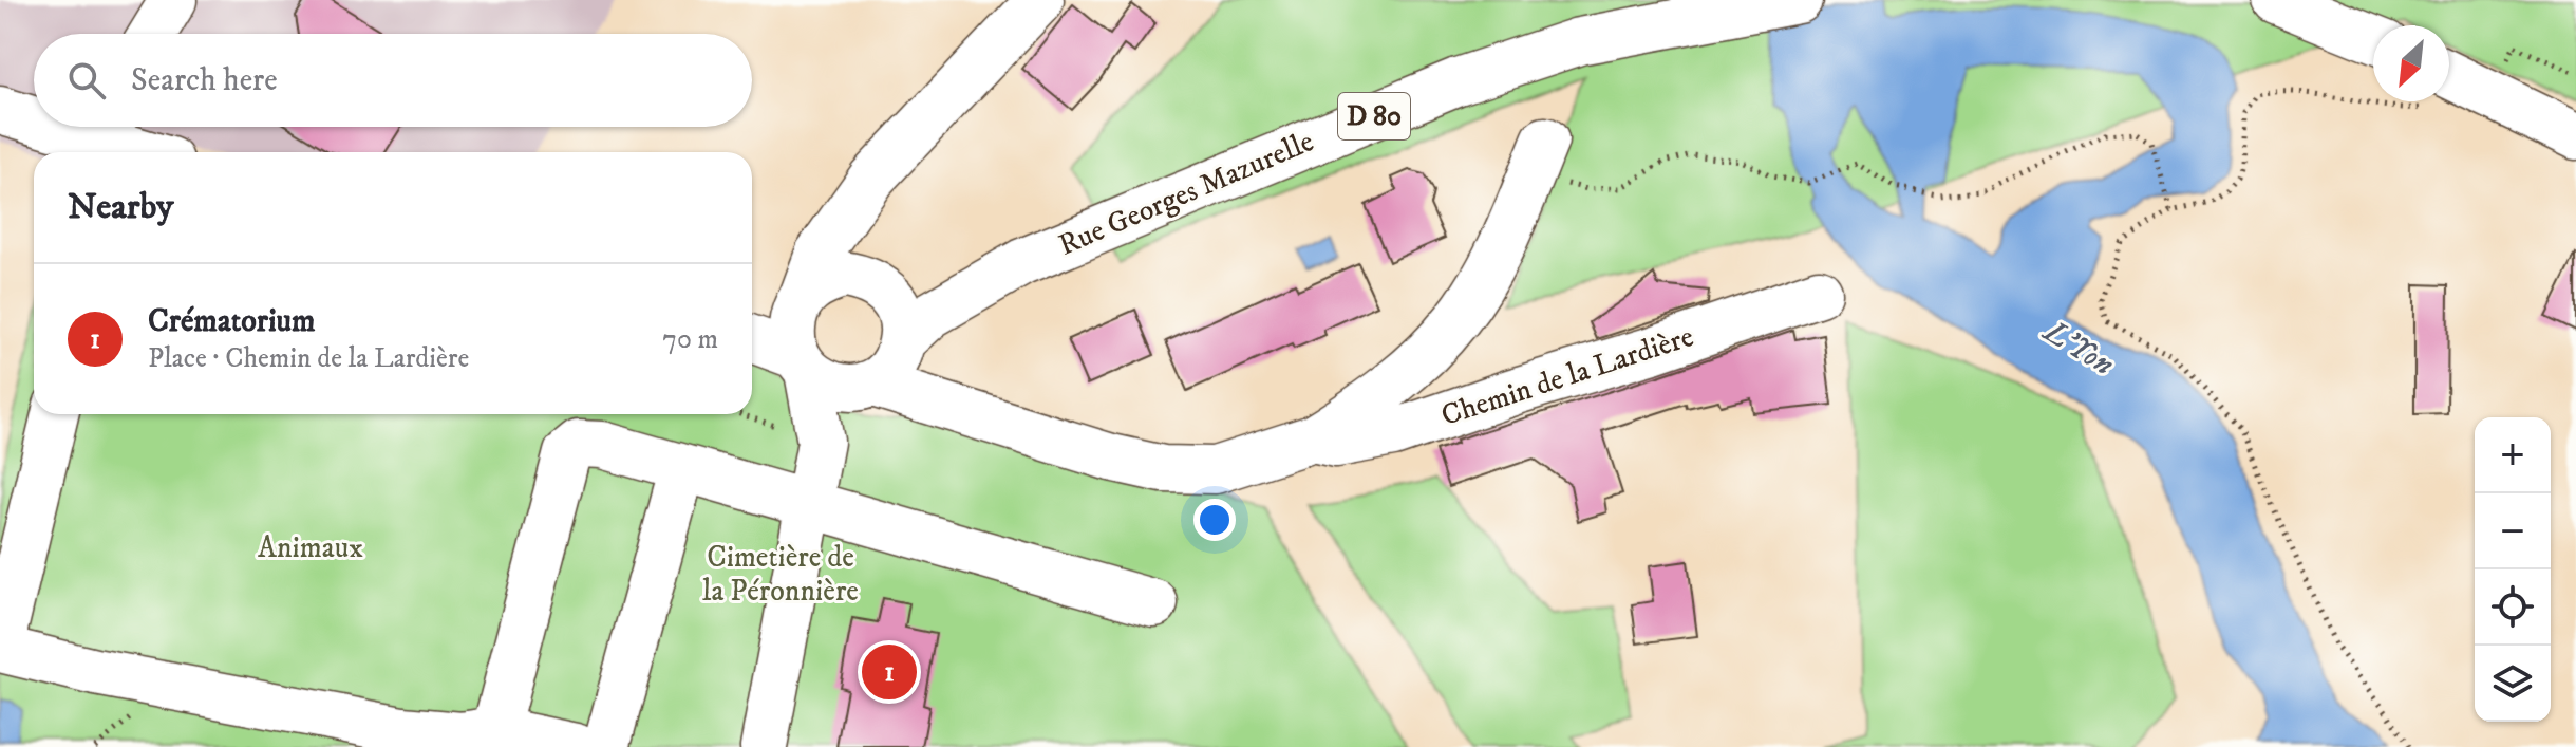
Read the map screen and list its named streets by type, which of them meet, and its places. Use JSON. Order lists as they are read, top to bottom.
{
  "streets": {
    "main road": ["D 80", "Rue Georges Mazurelle", "Chemin de la Lardière"]
  },
  "crossings": [
    ["D 80", "Rue Georges Mazurelle"],
    ["D 80", "Chemin de la Lardière"]
  ],
  "water": ["L'Yon"],
  "parks": ["Animaux", "Cimetière de la Péronnière"],
  "north": "bottom left",
  "page": {
    "search": "Search here",
    "heading": "Nearby",
    "list": [
      {
        "mark": "1",
        "name": "Crématorium",
        "note": "Place · Chemin de la Lardière",
        "value": "70 m"
      }
    ],
    "map_buttons": ["+", "−"],
    "pins": "1"
  }
}
